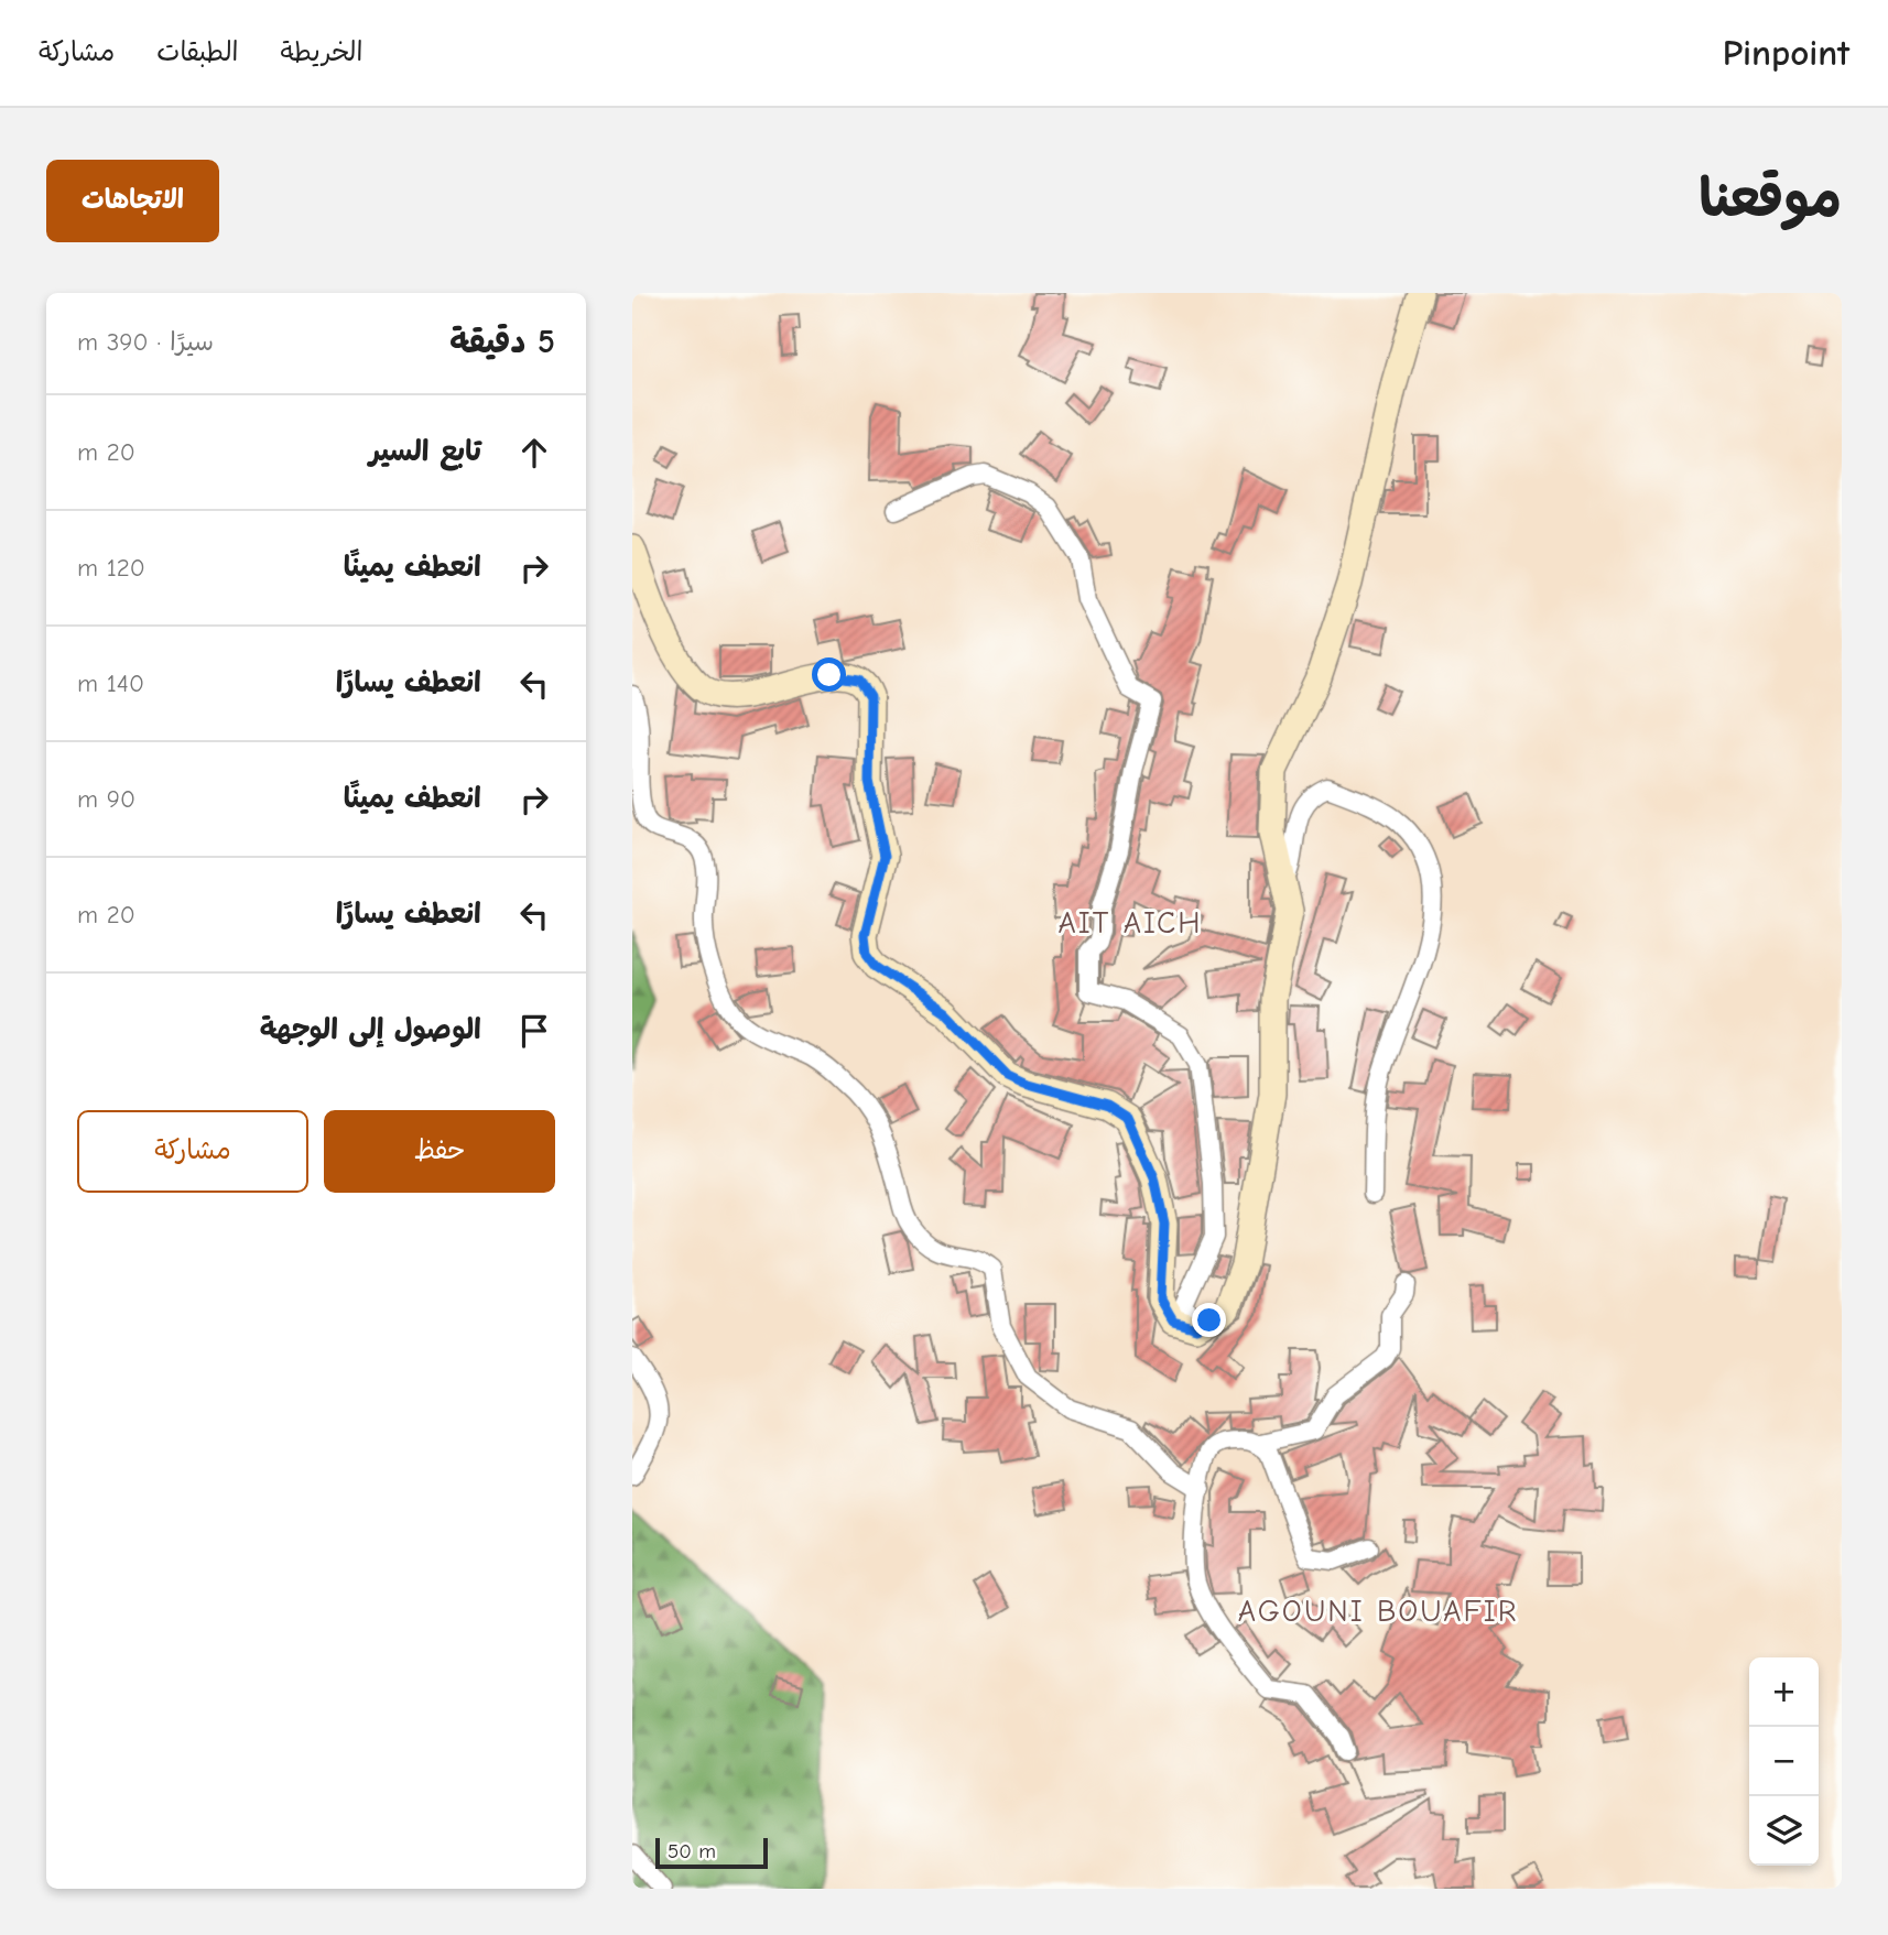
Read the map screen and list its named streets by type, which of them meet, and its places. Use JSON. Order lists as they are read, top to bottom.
{
  "districts": ["AIT AICH", "AGOUNI BOUAFIR"],
  "scale_bar": "50 m",
  "page": {
    "header": "Pinpoint",
    "nav": ["الخريطة", "الطبقات", "مشاركة"],
    "title": "موقعنا",
    "buttons": [
      "الاتجاهات",
      ["حفظ", "مشاركة"]
    ],
    "heading": ["5 دقيقة", "سيرًا · 390 m"],
    "list": [
      ["تابع السير", "20 m"],
      ["انعطف يمينًا", "120 m"],
      ["انعطف يسارًا", "140 m"],
      ["انعطف يمينًا", "90 m"],
      ["انعطف يسارًا", "20 m"],
      "الوصول إلى الوجهة"
    ],
    "map_buttons": ["+", "−"],
    "scale": "50 m"
  }
}
